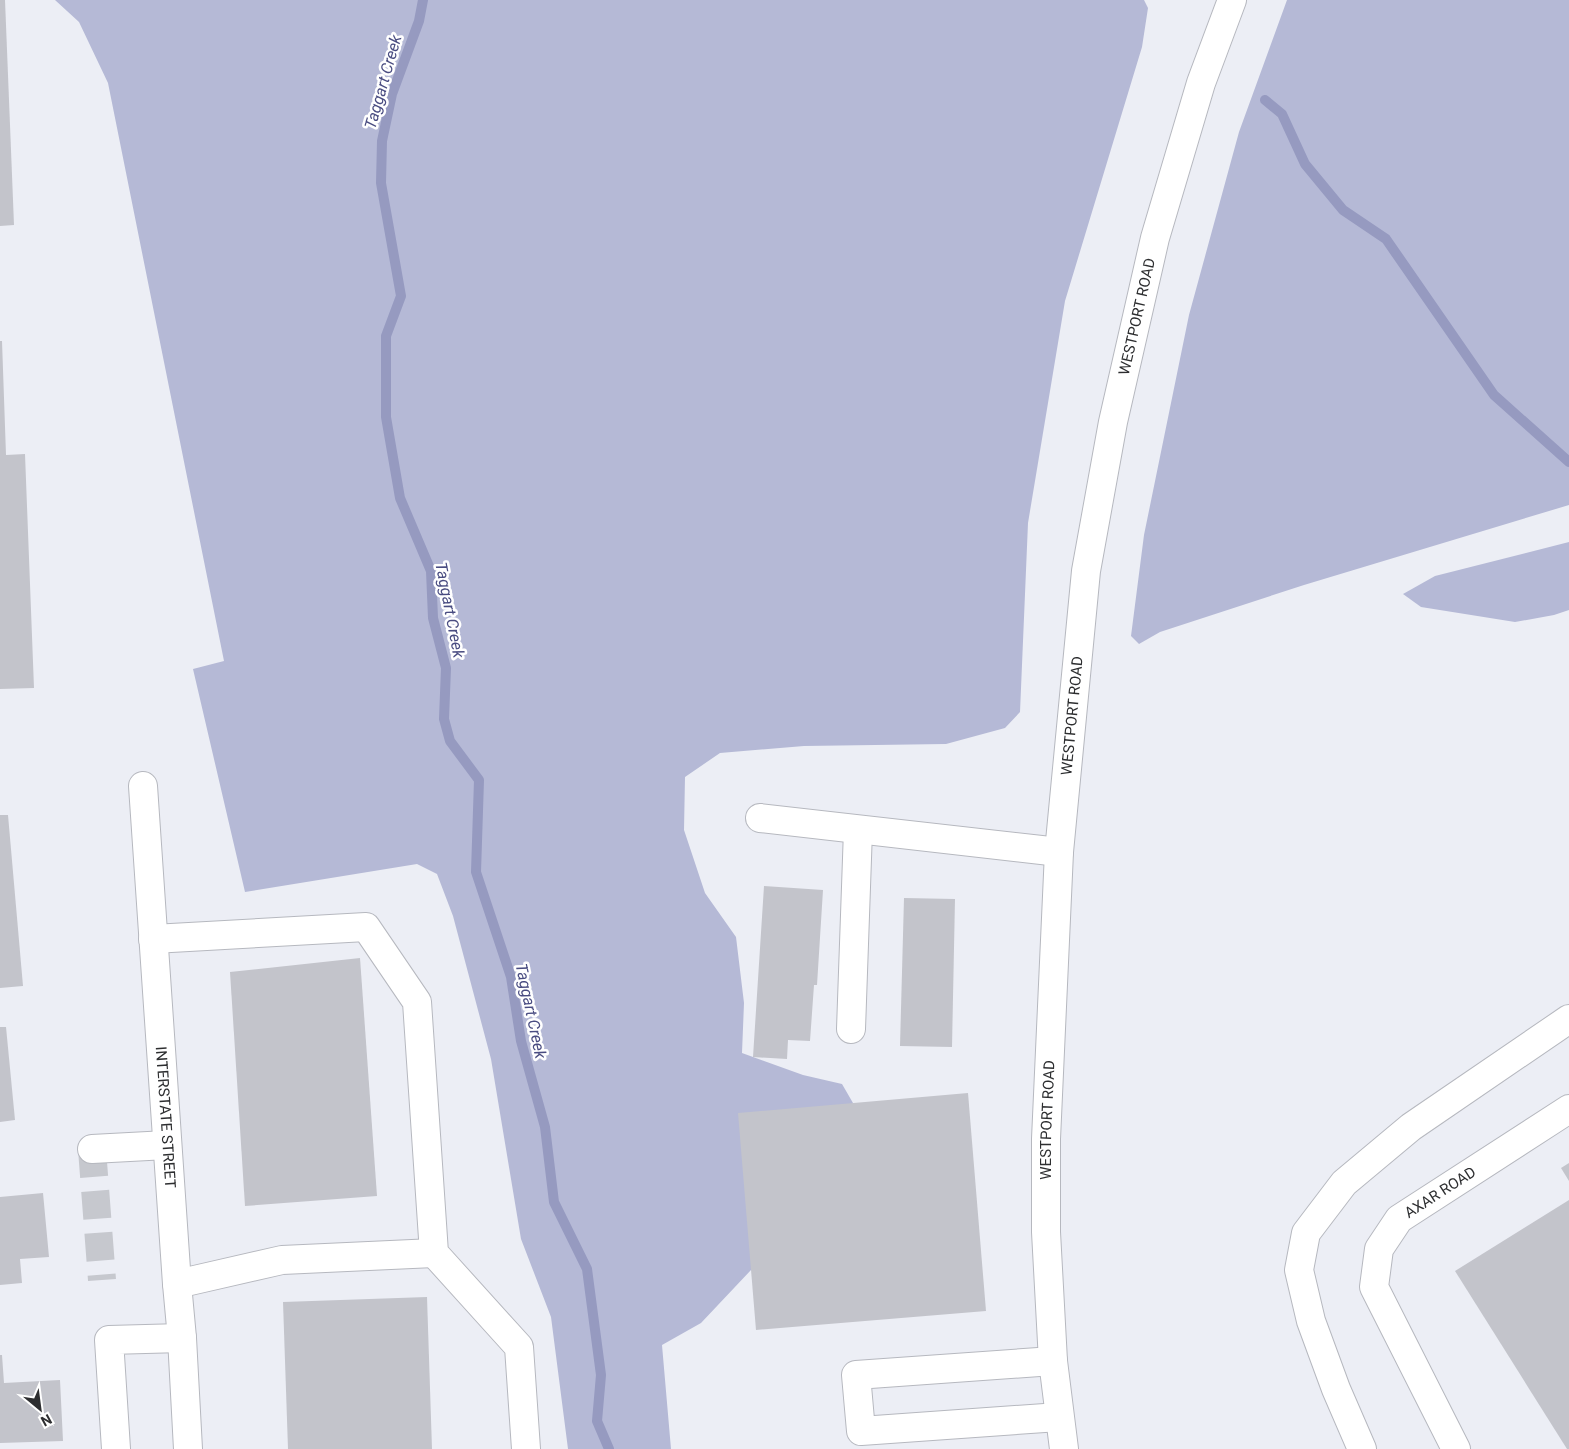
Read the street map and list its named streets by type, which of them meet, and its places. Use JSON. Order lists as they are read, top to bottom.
{
  "streets": {
    "street": ["WESTPORT ROAD", "INTERSTATE STREET", "AXAR ROAD"]
  },
  "water": ["Taggart Creek"],
  "north": "bottom right"
}
